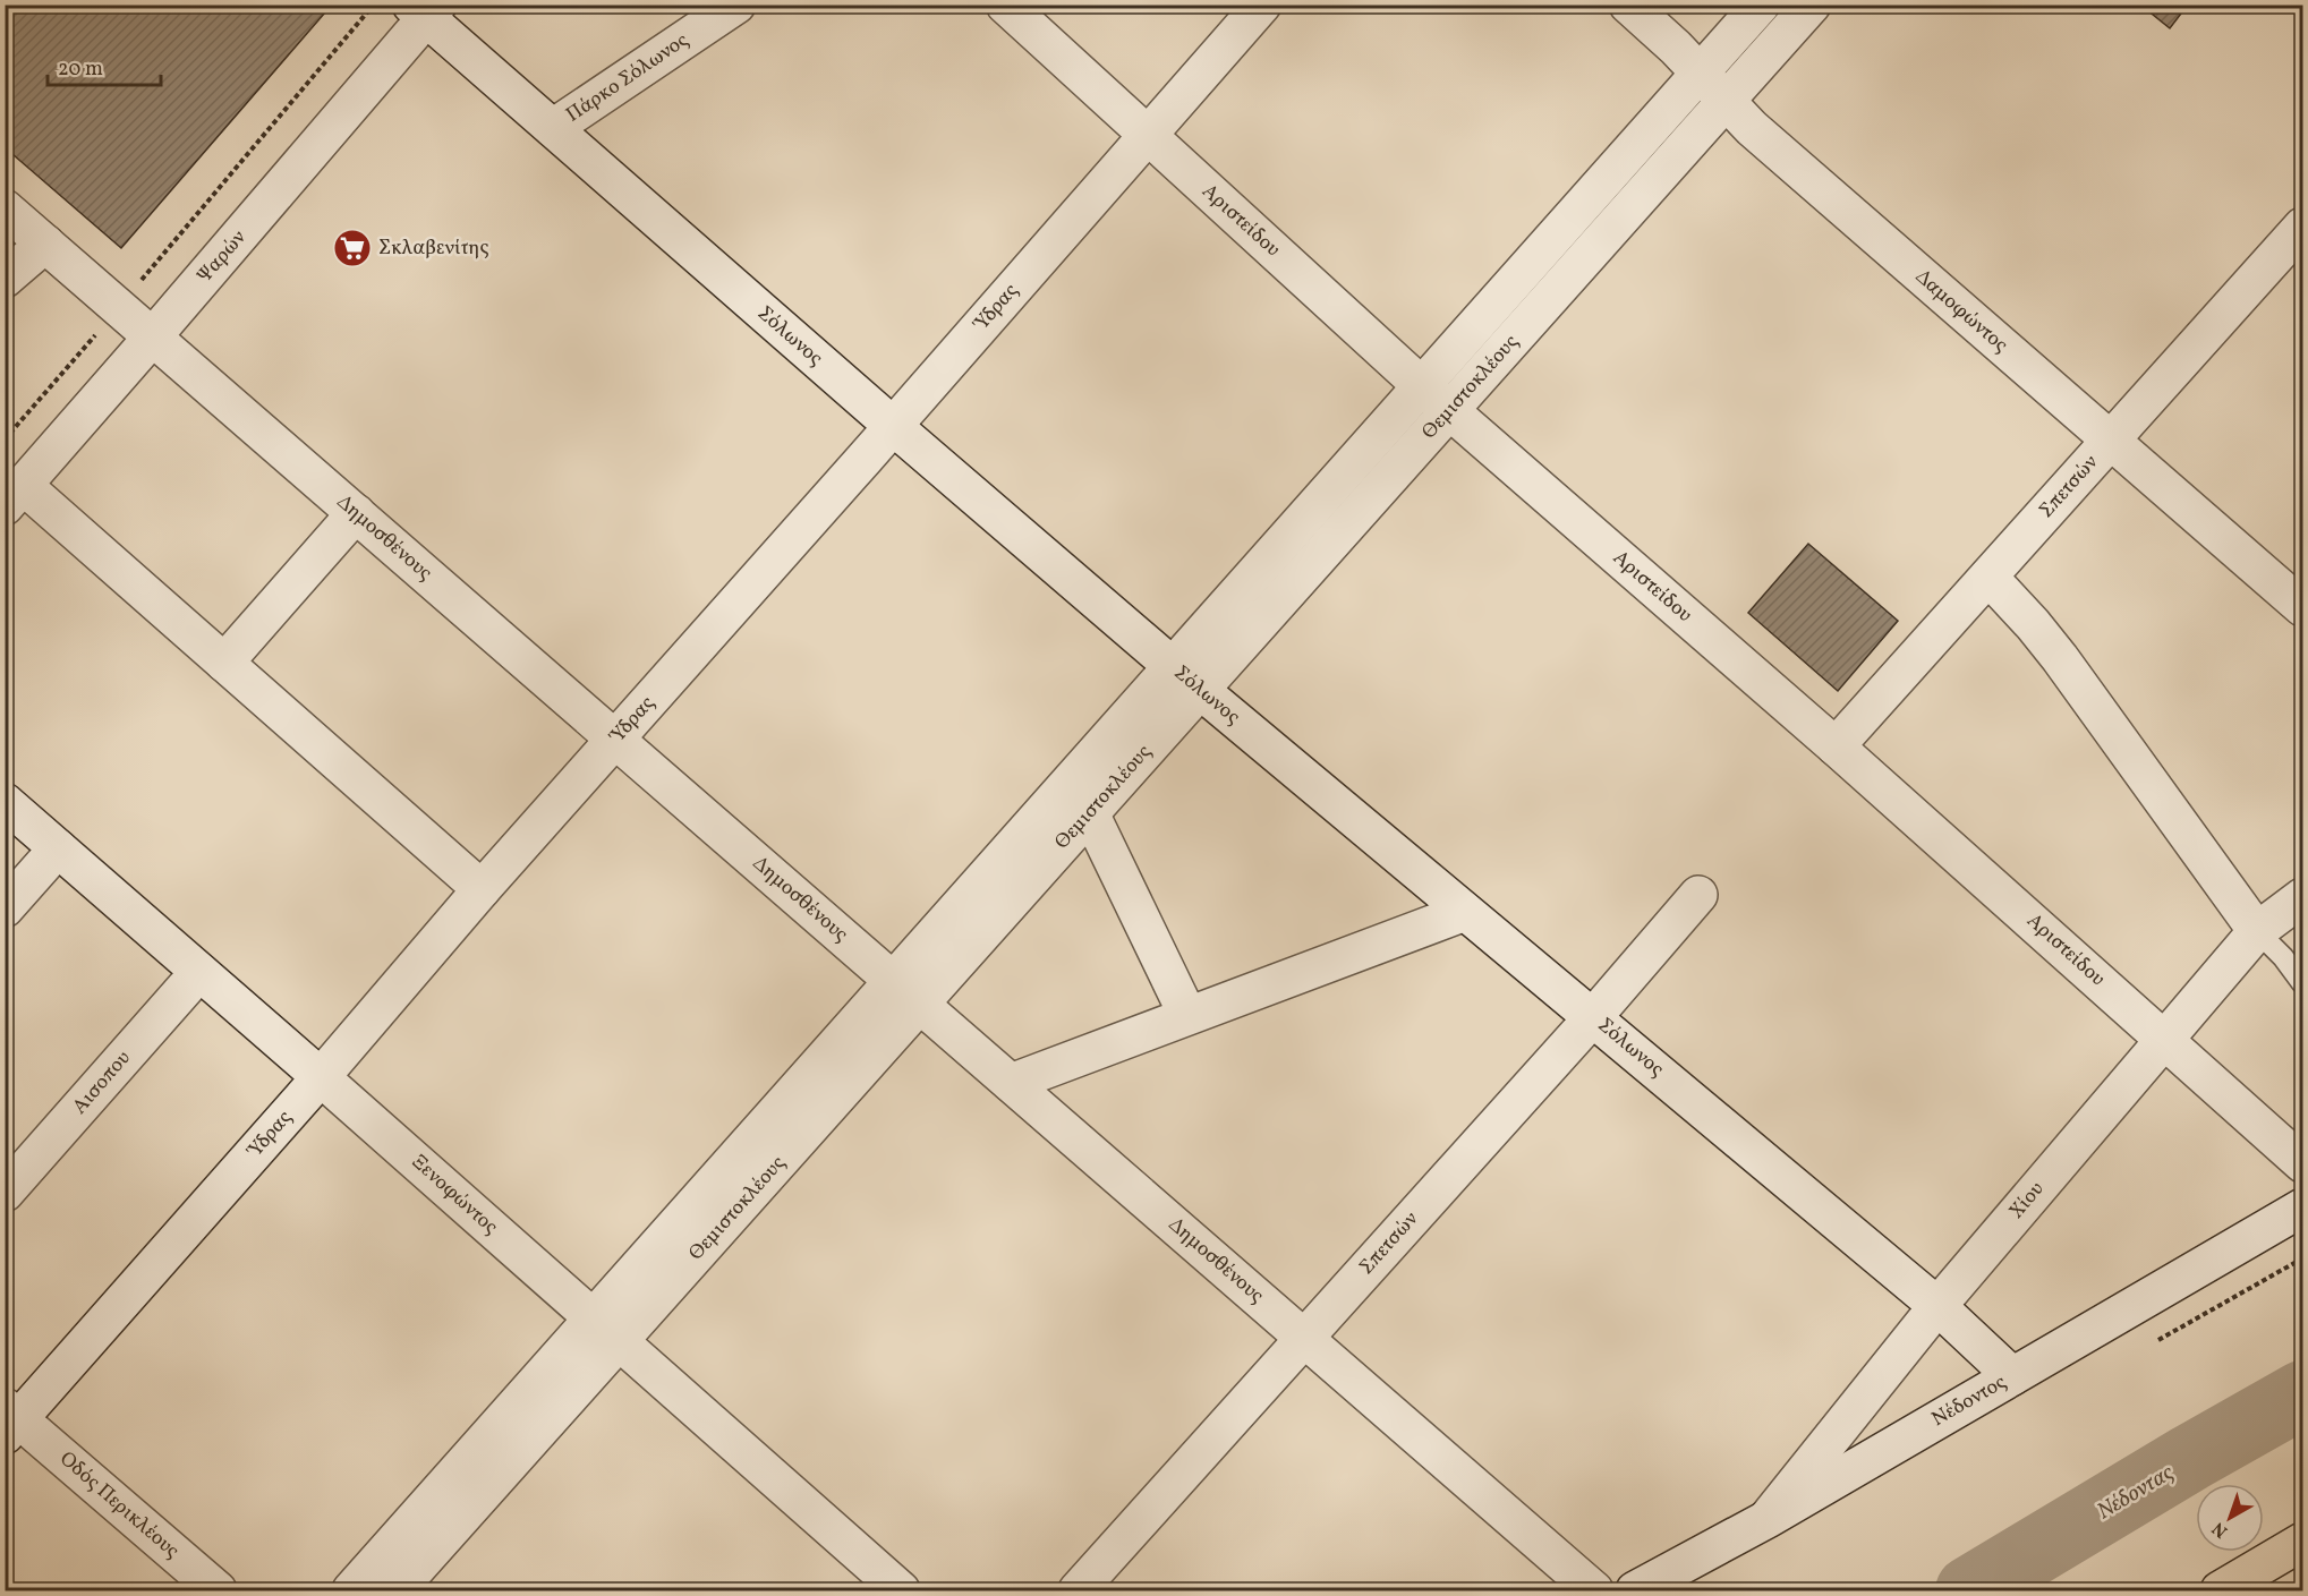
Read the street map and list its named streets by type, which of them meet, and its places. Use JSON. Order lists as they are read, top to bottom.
{
  "streets": {
    "street": [
      "Πάρκο Σόλωνος",
      "Αριστείδου",
      "Ψαρών",
      "Ύδρας",
      "Δαμοφώντος",
      "Σόλωνος",
      "Θεμιστοκλέους",
      "Σπετσών",
      "Δημοσθένους",
      "Αισοπου",
      "Ξενοφώντος",
      "Χίου",
      "Νέδοντος",
      "Οδός Περικλέους"
    ]
  },
  "crossings": [
    ["Πάρκο Σόλωνος", "Σόλωνος"],
    ["Αριστείδου", "Ύδρας"],
    ["Αριστείδου", "Θεμιστοκλέους"],
    ["Αριστείδου", "Σπετσών"],
    ["Αριστείδου", "Χίου"],
    ["Ψαρών", "Σόλωνος"],
    ["Ψαρών", "Δημοσθένους"],
    ["Ύδρας", "Σόλωνος"],
    ["Ύδρας", "Δημοσθένους"],
    ["Ύδρας", "Ξενοφώντος"],
    ["Ύδρας", "Οδός Περικλέους"],
    ["Δαμοφώντος", "Θεμιστοκλέους"],
    ["Δαμοφώντος", "Σπετσών"],
    ["Σόλωνος", "Θεμιστοκλέους"],
    ["Σόλωνος", "Σπετσών"],
    ["Σόλωνος", "Χίου"],
    ["Σόλωνος", "Νέδοντος"],
    ["Θεμιστοκλέους", "Δημοσθένους"],
    ["Θεμιστοκλέους", "Ξενοφώντος"],
    ["Σπετσών", "Δημοσθένους"],
    ["Αισοπου", "Ξενοφώντος"],
    ["Χίου", "Νέδοντος"]
  ],
  "water": ["Νέδoντας"],
  "places": {
    "supermarket": ["Σκλαβενίτης"]
  },
  "scale_bar": "20 m",
  "north": "bottom left"
}
